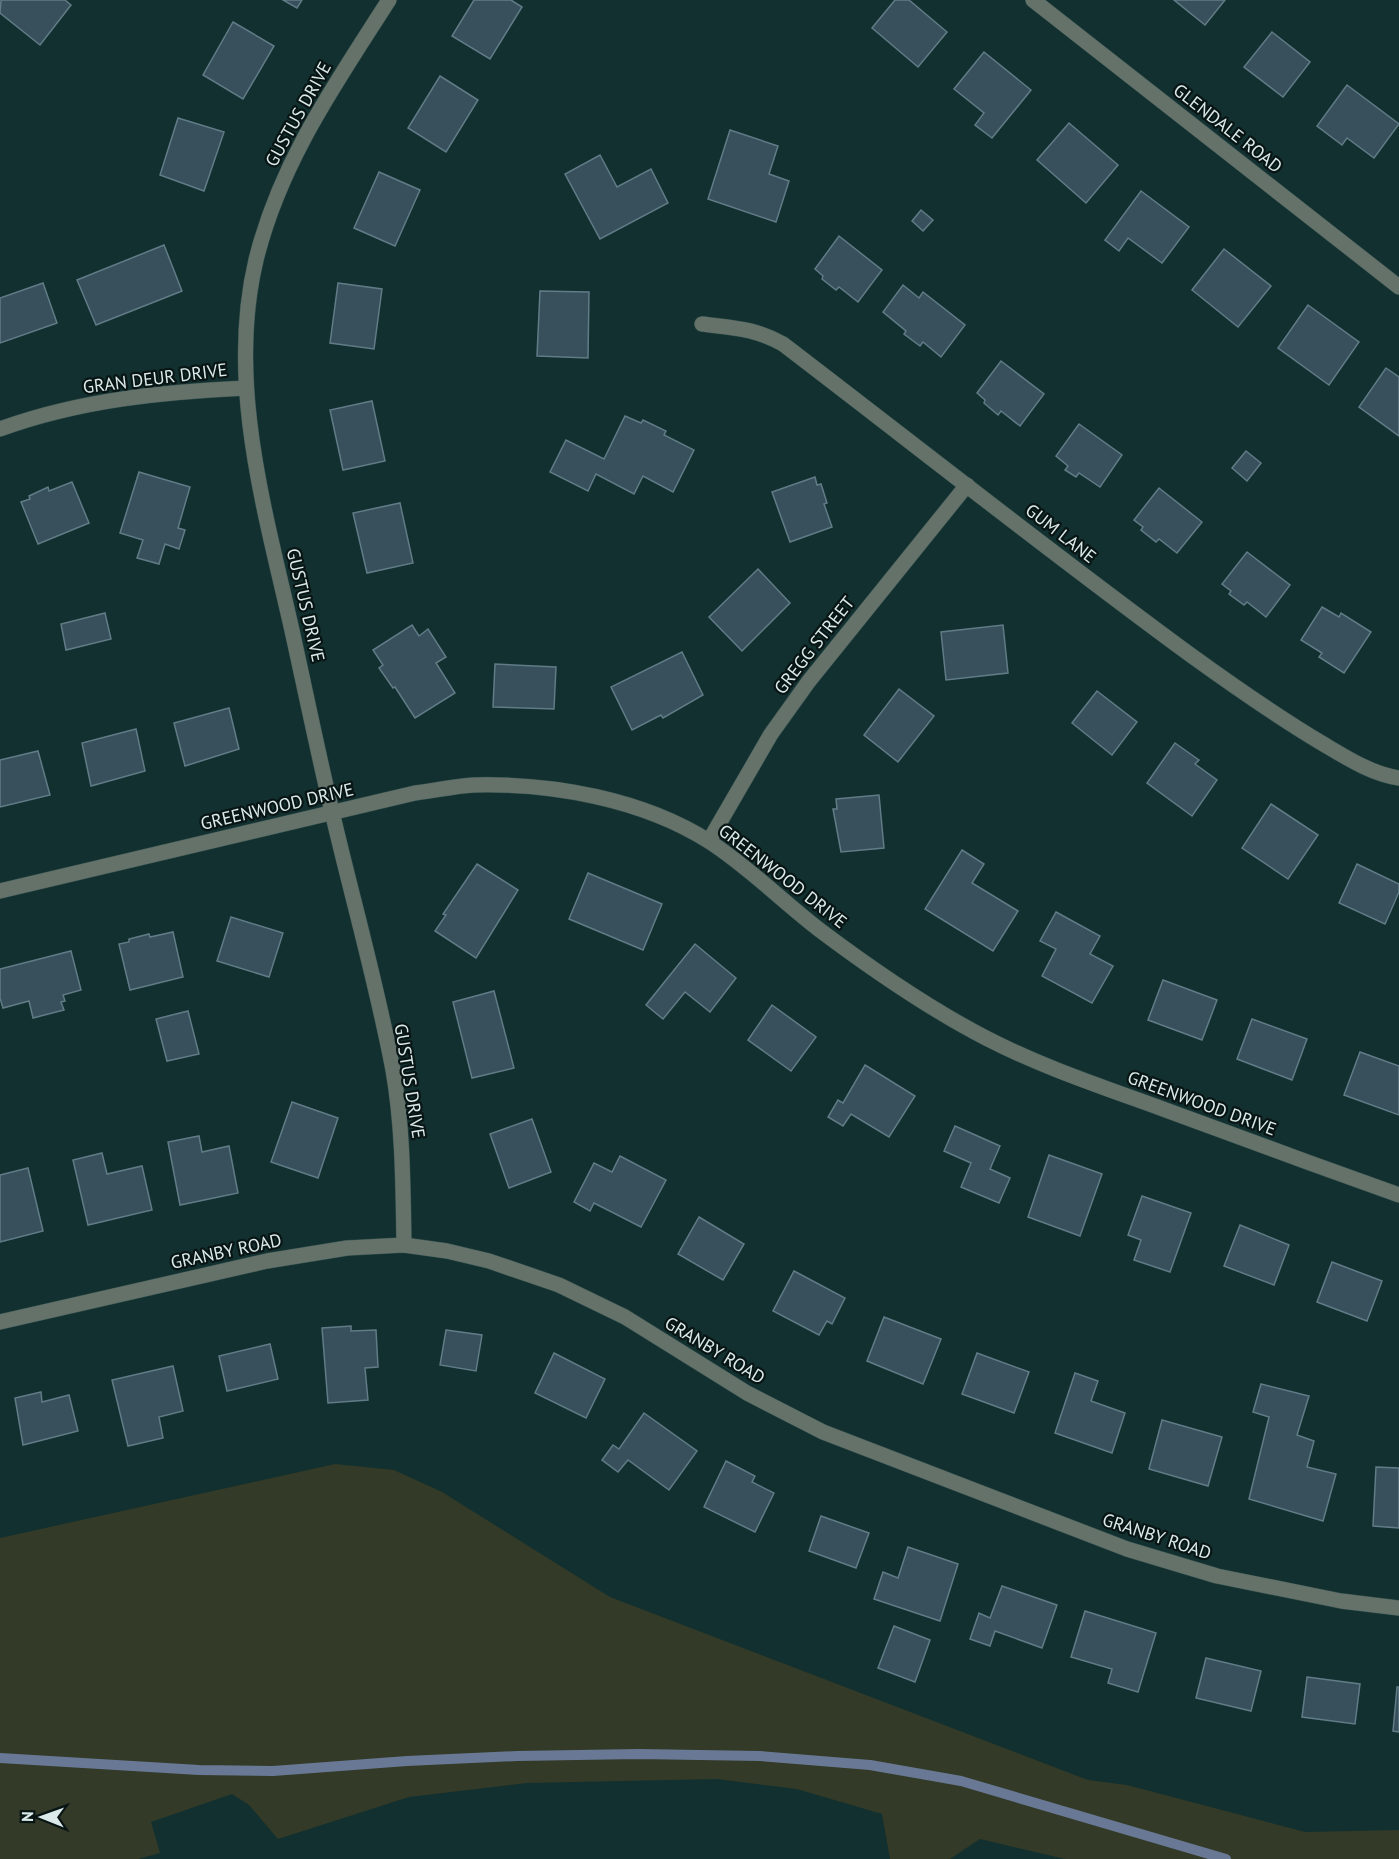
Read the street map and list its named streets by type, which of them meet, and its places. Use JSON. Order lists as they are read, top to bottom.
{
  "streets": {
    "street": [
      "GUSTUS DRIVE",
      "GLENDALE ROAD",
      "GRAN DEUR DRIVE",
      "GUM LANE",
      "GREGG STREET",
      "GREENWOOD DRIVE",
      "GRANBY ROAD"
    ]
  },
  "crossings": [
    ["GUSTUS DRIVE", "GRAN DEUR DRIVE"],
    ["GUSTUS DRIVE", "GREENWOOD DRIVE"],
    ["GUSTUS DRIVE", "GRANBY ROAD"],
    ["GUM LANE", "GREGG STREET"],
    ["GREGG STREET", "GREENWOOD DRIVE"]
  ],
  "north": "left"
}
